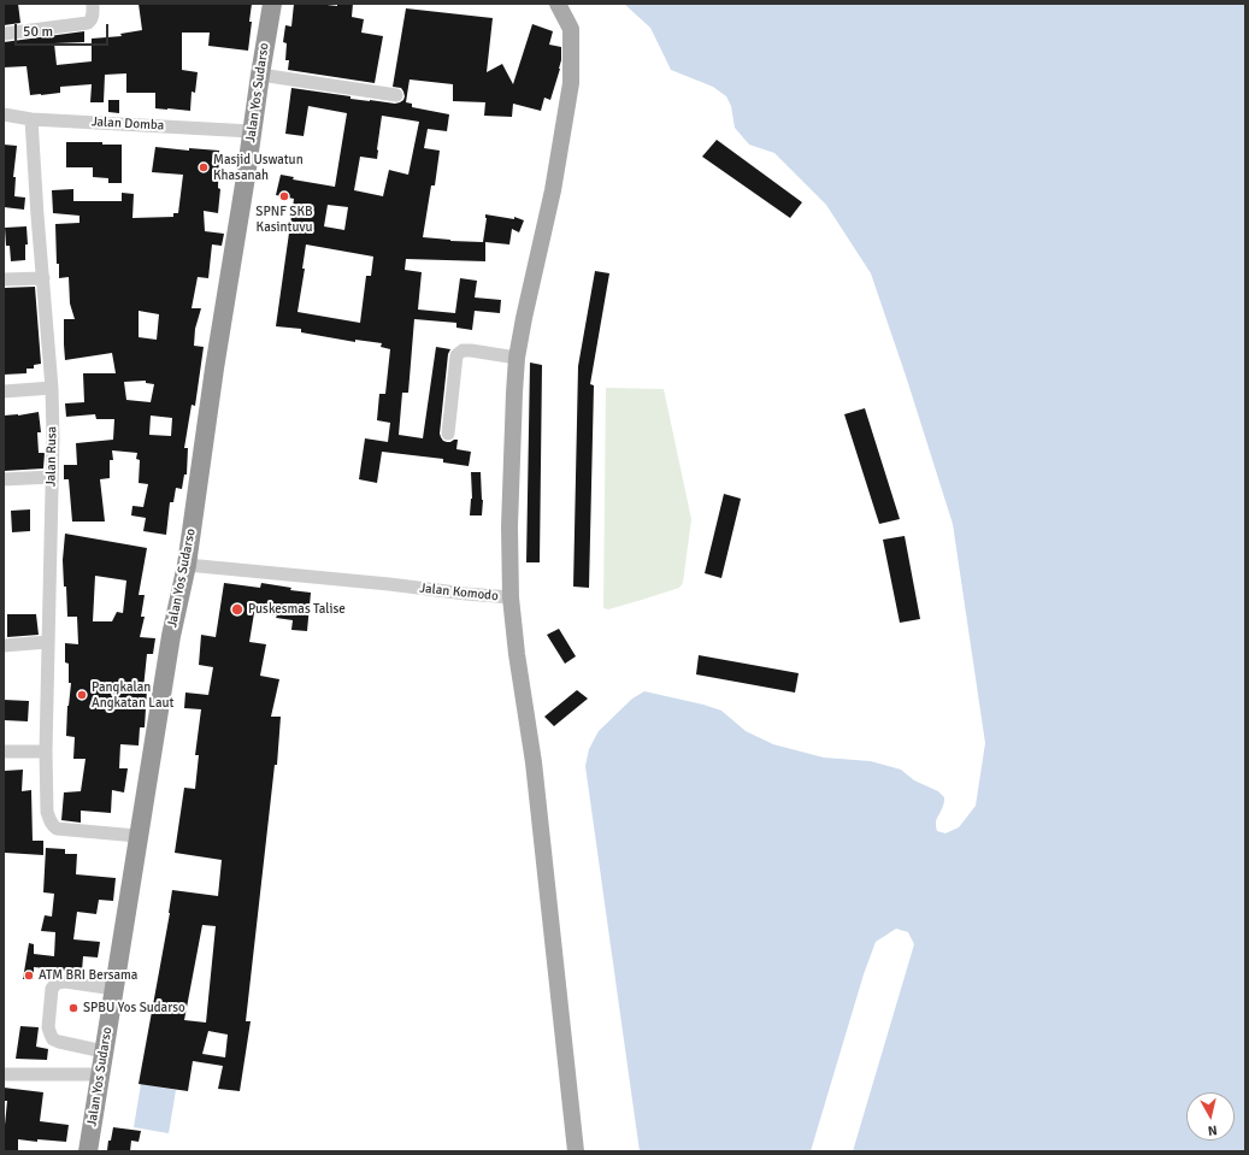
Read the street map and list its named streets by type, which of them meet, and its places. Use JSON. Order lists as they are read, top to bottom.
{
  "streets": {
    "highway": ["Jalan Yos Sudarso"],
    "main road": ["Jalan Komodo"],
    "street": ["Jalan Domba", "Jalan Rusa"]
  },
  "crossings": [
    ["Jalan Yos Sudarso", "Jalan Domba"],
    ["Jalan Yos Sudarso", "Jalan Rusa"],
    ["Jalan Yos Sudarso", "Jalan Komodo"],
    ["Jalan Domba", "Jalan Rusa"]
  ],
  "places": [
    "Masjid Uswatun Khasanah",
    "SPNF SKB Kasintuvu",
    "Puskesmas Talise",
    "Pangkalan Angkatan Laut",
    "ATM BRI Bersama",
    "SPBU Yos Sudarso"
  ],
  "scale_bar": "50 m",
  "north": "bottom"
}
